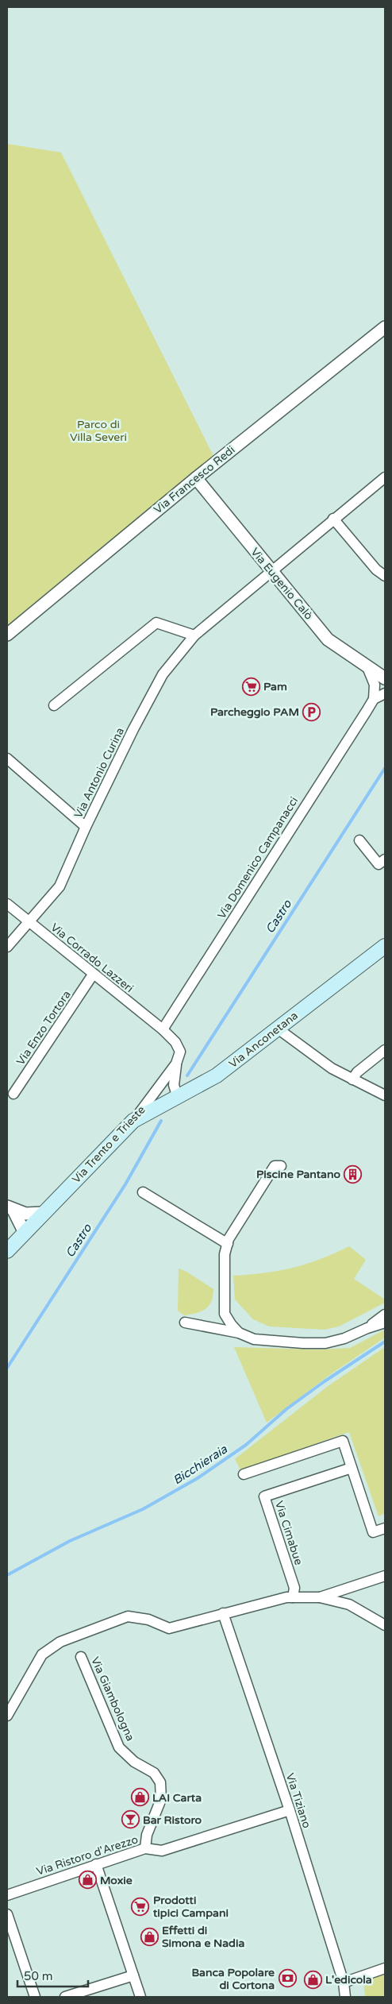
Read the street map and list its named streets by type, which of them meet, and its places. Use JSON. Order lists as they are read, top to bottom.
{
  "streets": {
    "main road": ["Via Anconetana", "Via Trento e Trieste"],
    "street": [
      "Via Francesco Redi",
      "Via Eugenio Calò",
      "Via Antonio Curina",
      "Via Domenico Campanacci",
      "Via Corrado Lazzeri",
      "Via Enzo Tortora",
      "Via Cimabue",
      "Via Giambologna",
      "Via Tiziano",
      "Via Ristoro d'Arezzo"
    ]
  },
  "crossings": [
    ["Via Francesco Redi", "Via Eugenio Calò"],
    ["Via Eugenio Calò", "Via Antonio Curina"],
    ["Via Antonio Curina", "Via Corrado Lazzeri"],
    ["Via Domenico Campanacci", "Via Corrado Lazzeri"],
    ["Via Corrado Lazzeri", "Via Enzo Tortora"],
    ["Via Anconetana", "Via Trento e Trieste"],
    ["Via Giambologna", "Via Ristoro d'Arezzo"],
    ["Via Tiziano", "Via Ristoro d'Arezzo"]
  ],
  "water": ["Castro", "Bicchieraia"],
  "parks": ["Parco di Villa Severi"],
  "places": {
    "supermarket": ["Pam", "Prodotti tipici Campani"],
    "parking": ["Parcheggio PAM"],
    "building": ["Piscine Pantano"],
    "shop": [
      "LAI Carta",
      "Moxie",
      "Effetti di Simona e Nadia",
      "L'edicola"
    ],
    "bar": ["Bar Ristoro"],
    "bank": ["Banca Popolare di Cortona"]
  },
  "scale_bar": "50 m"
}
